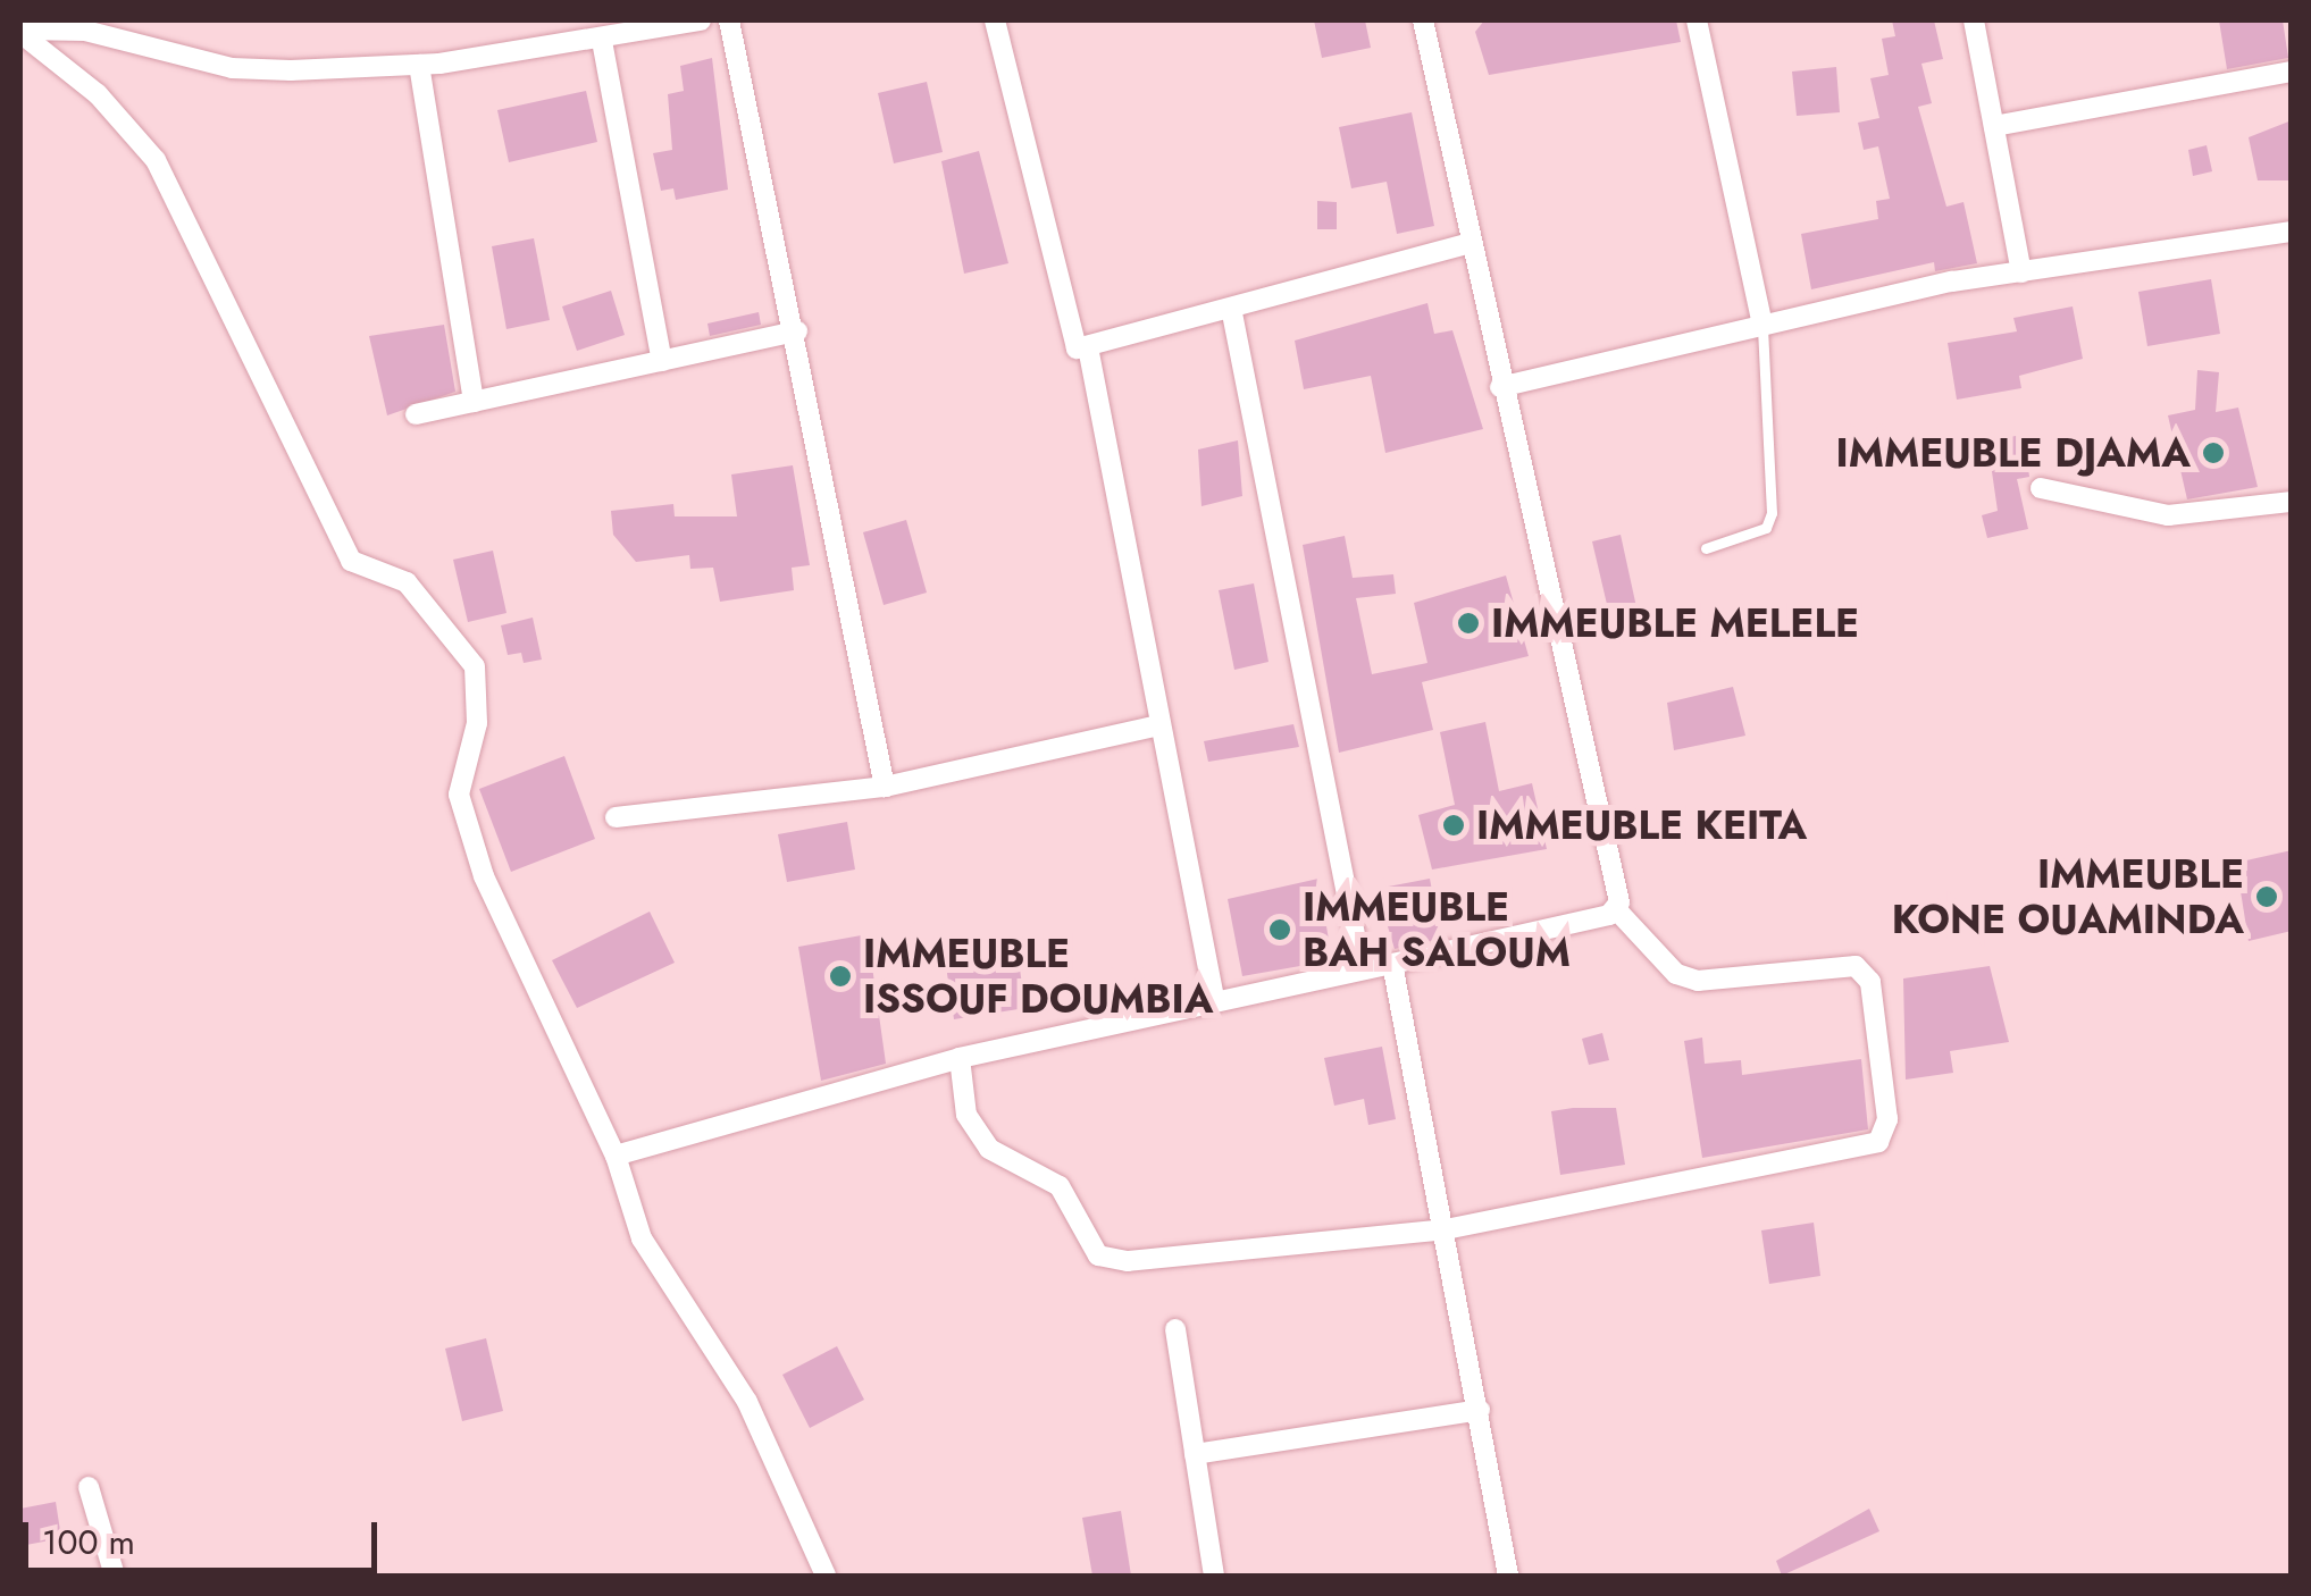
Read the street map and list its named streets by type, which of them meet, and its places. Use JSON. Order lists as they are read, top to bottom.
{
  "places": [
    "IMMEUBLE DJAMA",
    "IMMEUBLE MELELE",
    "IMMEUBLE KEITA",
    "IMMEUBLE KONE OUAMINDA",
    "IMMEUBLE BAH SALOUM",
    "IMMEUBLE ISSOUF DOUMBIA"
  ],
  "scale_bar": "100 m"
}
